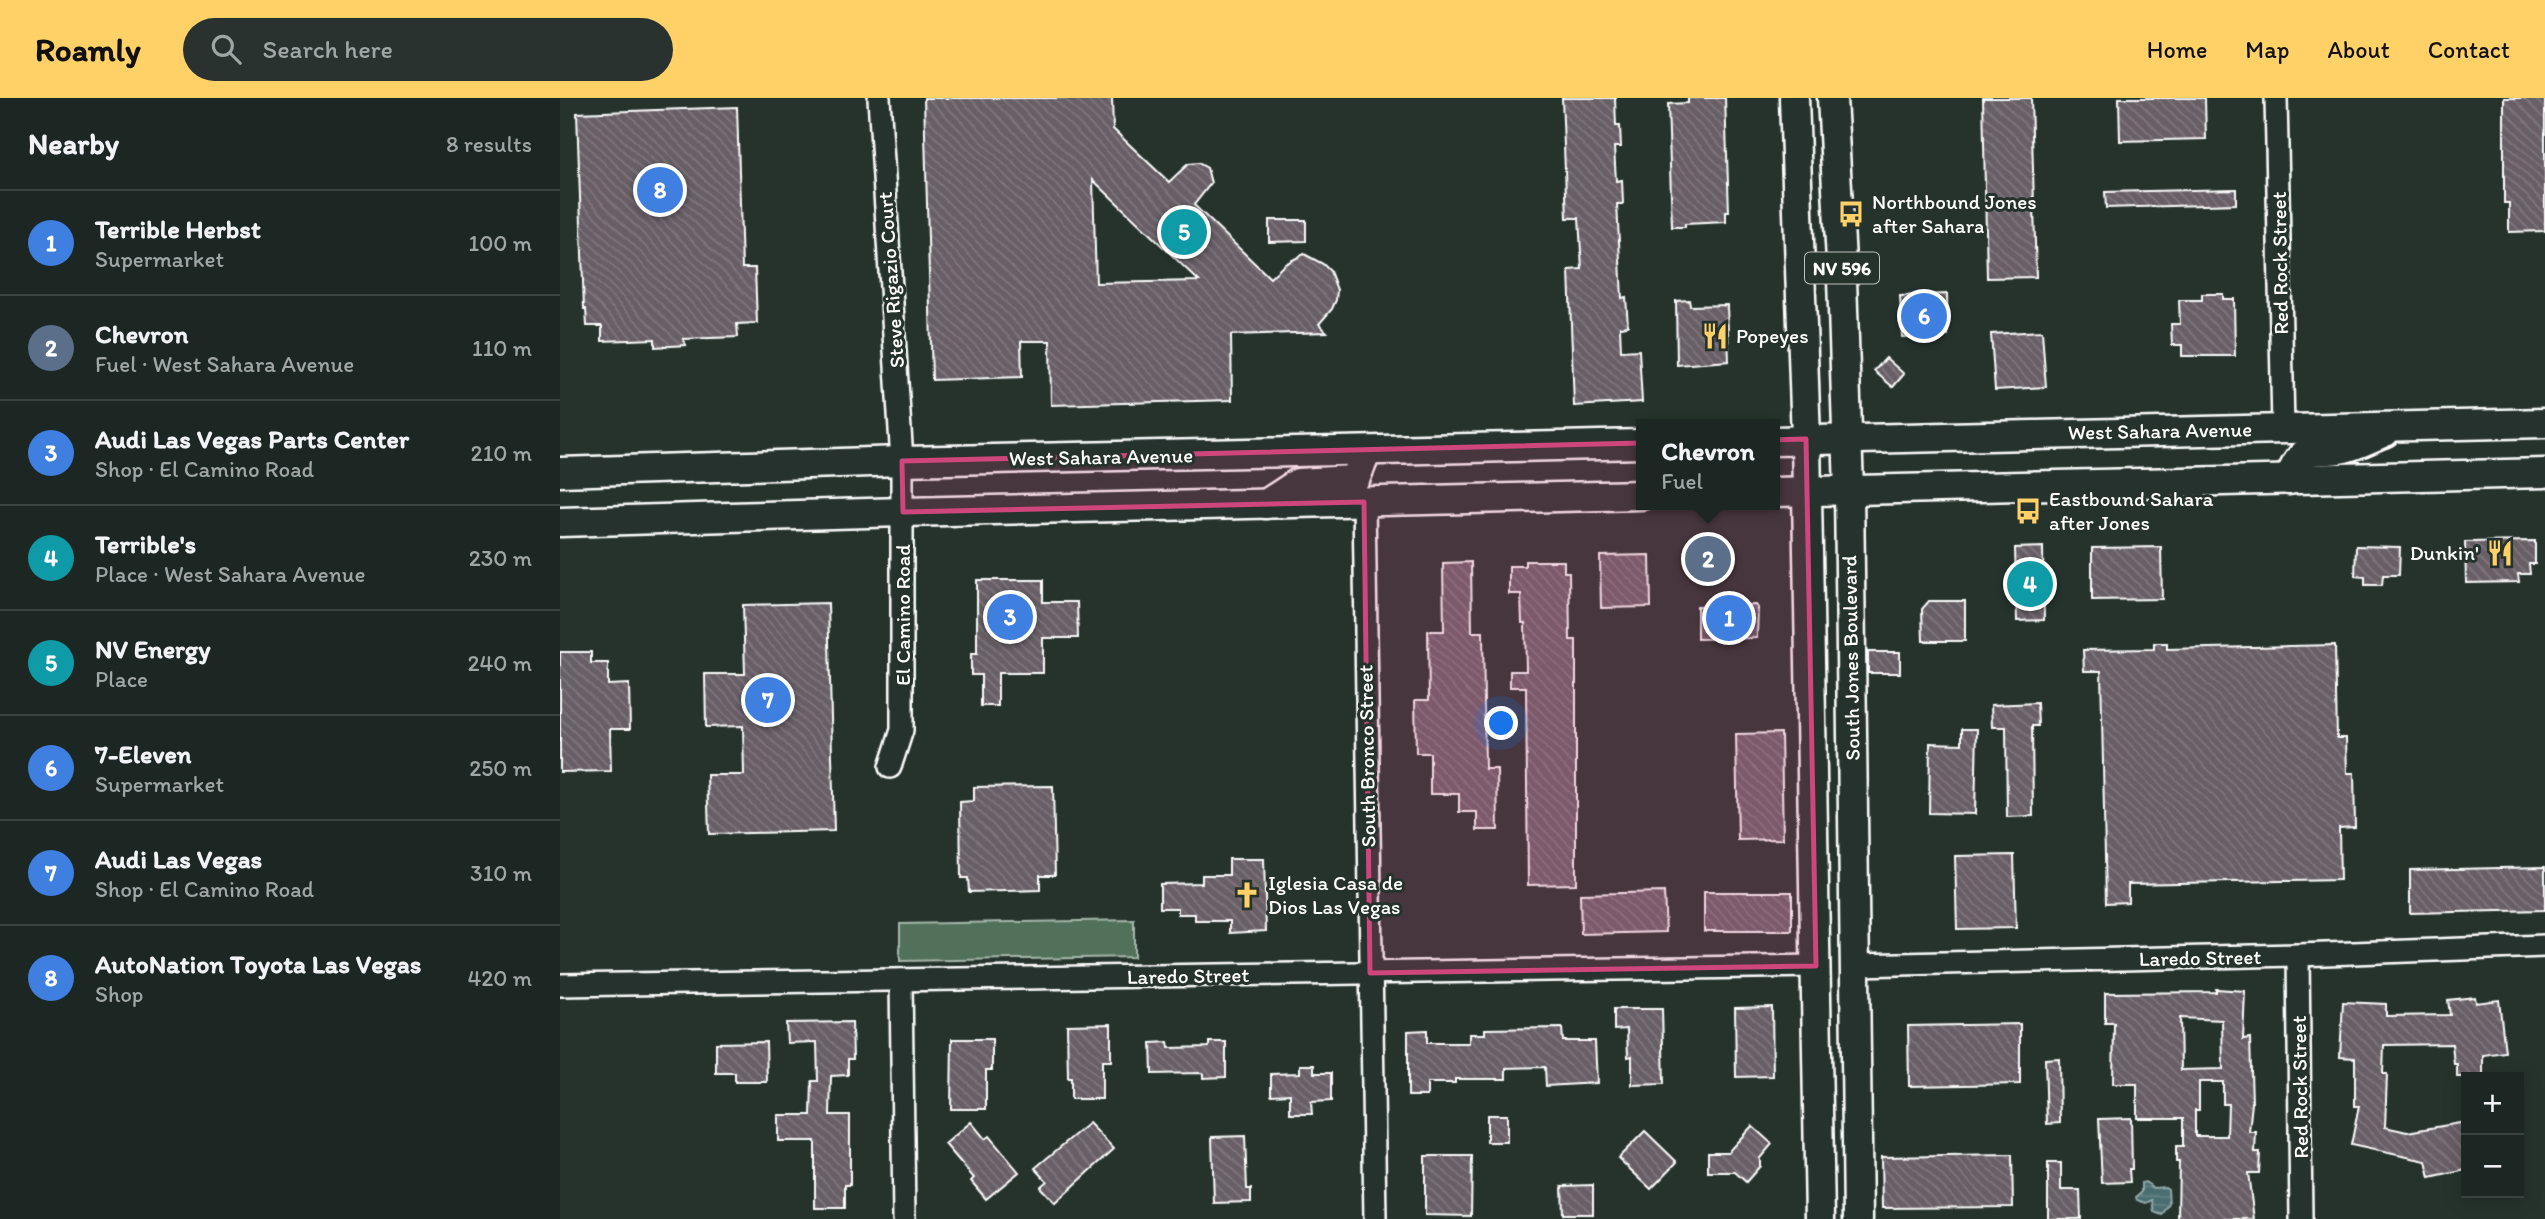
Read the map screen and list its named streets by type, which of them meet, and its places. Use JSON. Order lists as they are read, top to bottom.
{
  "streets": {
    "main road": ["NV 596", "West Sahara Avenue", "South Jones Boulevard"],
    "street": [
      "Red Rock Street",
      "Steve Rigazio Court",
      "El Camino Road",
      "South Bronco Street",
      "Laredo Street"
    ]
  },
  "crossings": [
    ["Red Rock Street", "West Sahara Avenue"],
    ["Red Rock Street", "Laredo Street"],
    ["Steve Rigazio Court", "West Sahara Avenue"],
    ["Steve Rigazio Court", "El Camino Road"],
    ["West Sahara Avenue", "El Camino Road"],
    ["West Sahara Avenue", "South Jones Boulevard"],
    ["South Jones Boulevard", "Laredo Street"],
    ["South Bronco Street", "Laredo Street"]
  ],
  "places": {
    "bus stop": ["Northbound Jones after Sahara", "Eastbound Sahara after Jones"],
    "restaurant": ["Popeyes", "Dunkin'"],
    "church": ["Iglesia Casa de Dios Las Vegas"]
  },
  "page": {
    "header": "Roamly",
    "search": "Search here",
    "nav": [
      "Home",
      "Map",
      "About",
      "Contact"
    ],
    "heading": ["Nearby", "8 results"],
    "pins": [
      "8",
      "5",
      "6",
      "2",
      "4",
      "3",
      "1",
      "7"
    ],
    "list": [
      {
        "mark": "1",
        "name": "Terrible Herbst",
        "note": "Supermarket",
        "value": "100 m"
      },
      {
        "mark": "2",
        "name": "Chevron",
        "note": "Fuel · West Sahara Avenue",
        "value": "110 m"
      },
      {
        "mark": "3",
        "name": "Audi Las Vegas Parts Center",
        "note": "Shop · El Camino Road",
        "value": "210 m"
      },
      {
        "mark": "4",
        "name": "Terrible's",
        "note": "Place · West Sahara Avenue",
        "value": "230 m"
      },
      {
        "mark": "5",
        "name": "NV Energy",
        "note": "Place",
        "value": "240 m"
      },
      {
        "mark": "6",
        "name": "7-Eleven",
        "note": "Supermarket",
        "value": "250 m"
      },
      {
        "mark": "7",
        "name": "Audi Las Vegas",
        "note": "Shop · El Camino Road",
        "value": "310 m"
      },
      {
        "mark": "8",
        "name": "AutoNation Toyota Las Vegas",
        "note": "Shop",
        "value": "420 m"
      }
    ],
    "popup": ["Chevron", "Fuel"],
    "map_buttons": ["+", "−"]
  }
}
